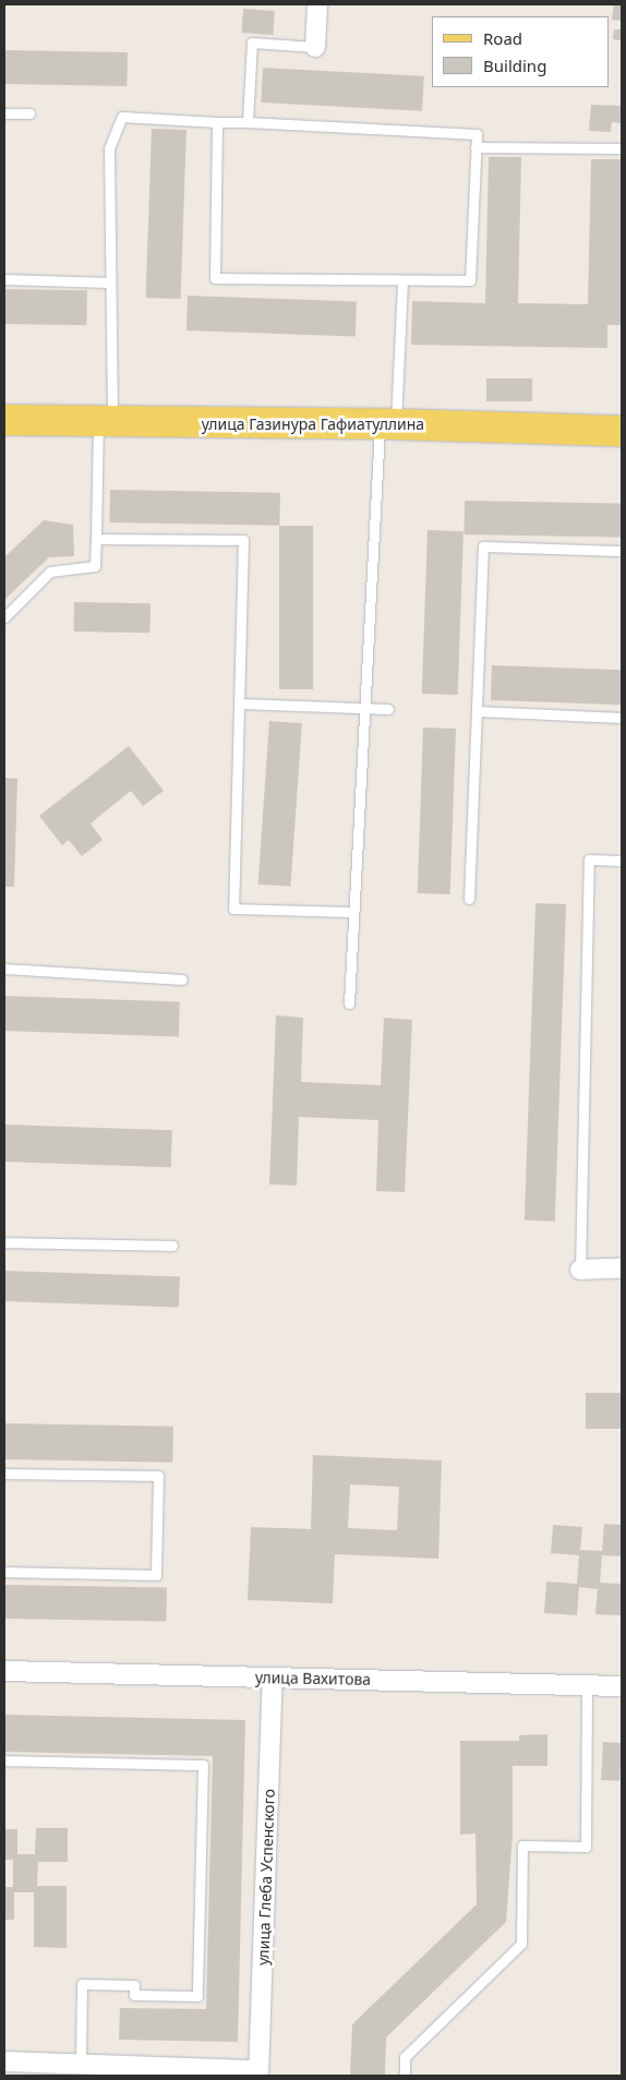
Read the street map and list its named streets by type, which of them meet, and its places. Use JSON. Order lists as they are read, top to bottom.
{
  "streets": {
    "main road": ["улица Газинура Гафиатуллина"],
    "street": ["улица Вахитова", "улица Глеба Успенского"]
  },
  "crossings": [
    ["улица Вахитова", "улица Глеба Успенского"]
  ],
  "legend": ["Road", "Building"]
}
